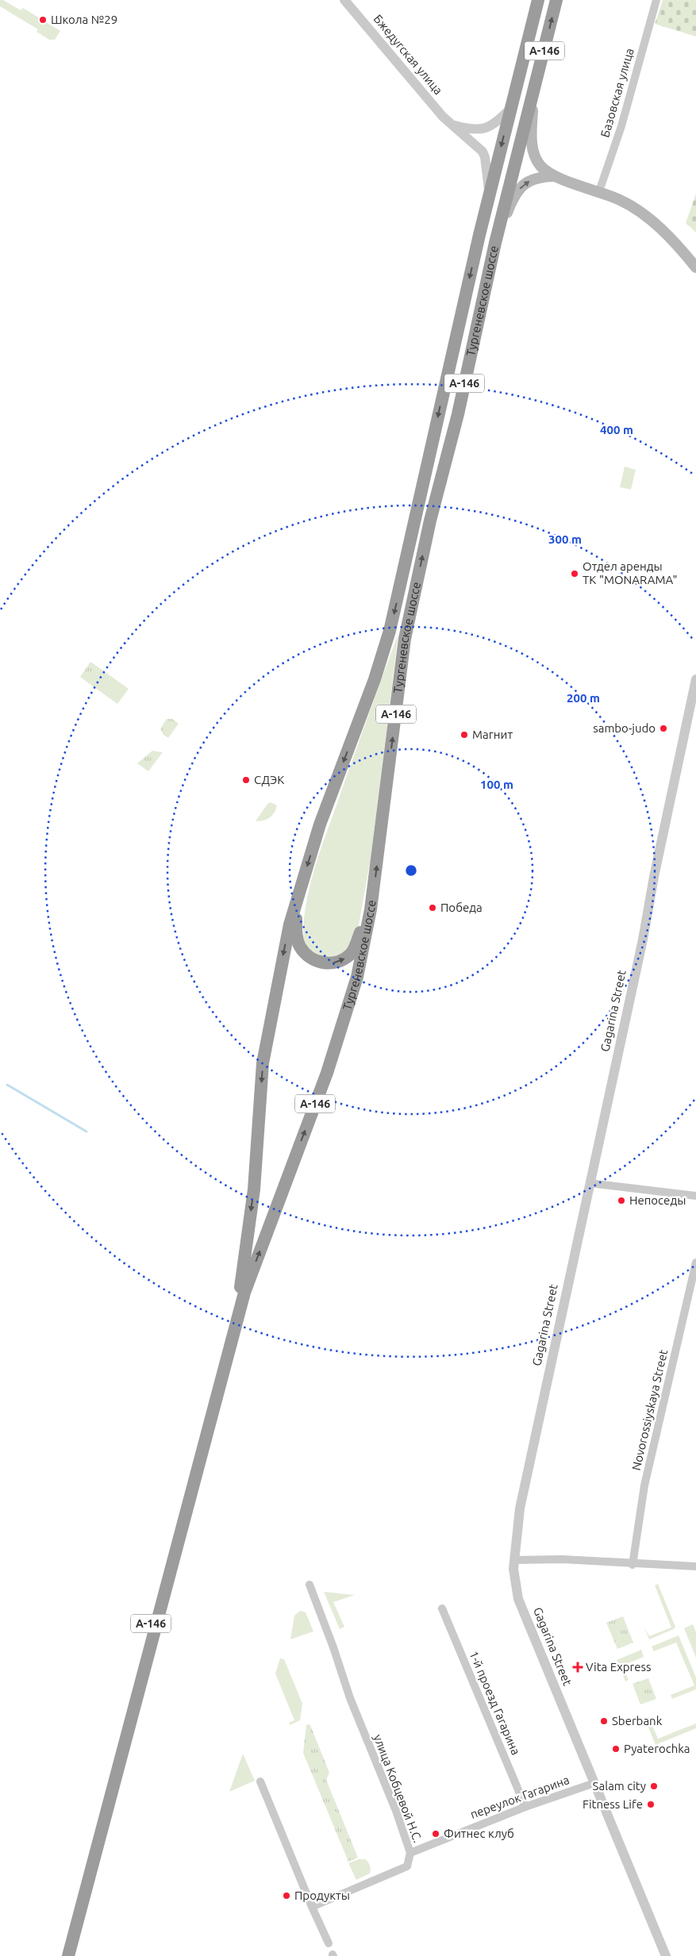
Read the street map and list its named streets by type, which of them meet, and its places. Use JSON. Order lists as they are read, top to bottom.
{
  "streets": {
    "highway": ["А-146", "Тургеневское шоссе"],
    "street": [
      "Бжедугская улица",
      "Базовская улица",
      "Gagarina Street",
      "Novorossiyskaya Street",
      "1-й проезд Гагарина",
      "улица Кобцевой Н.С.",
      "переулок Гагарина"
    ]
  },
  "crossings": [
    ["А-146", "Тургеневское шоссе"],
    ["Бжедугская улица", "Тургеневское шоссе"],
    ["Gagarina Street", "переулок Гагарина"],
    ["1-й проезд Гагарина", "переулок Гагарина"],
    ["улица Кобцевой Н.С.", "переулок Гагарина"]
  ],
  "places": {
    "other": [
      "Школа №29",
      "Отдел аренды ТК \"MONARAMA\"",
      "sambo-judo",
      "Магнит",
      "СДЭК",
      "Победа",
      "Непоседы",
      "Sberbank",
      "Pyaterochka",
      "Salam city",
      "Fitness Life",
      "Фитнес клуб",
      "Продукты"
    ],
    "health": ["Vita Express"]
  },
  "rings": [
    "400 m",
    "300 m",
    "200 m",
    "100 m"
  ]
}
